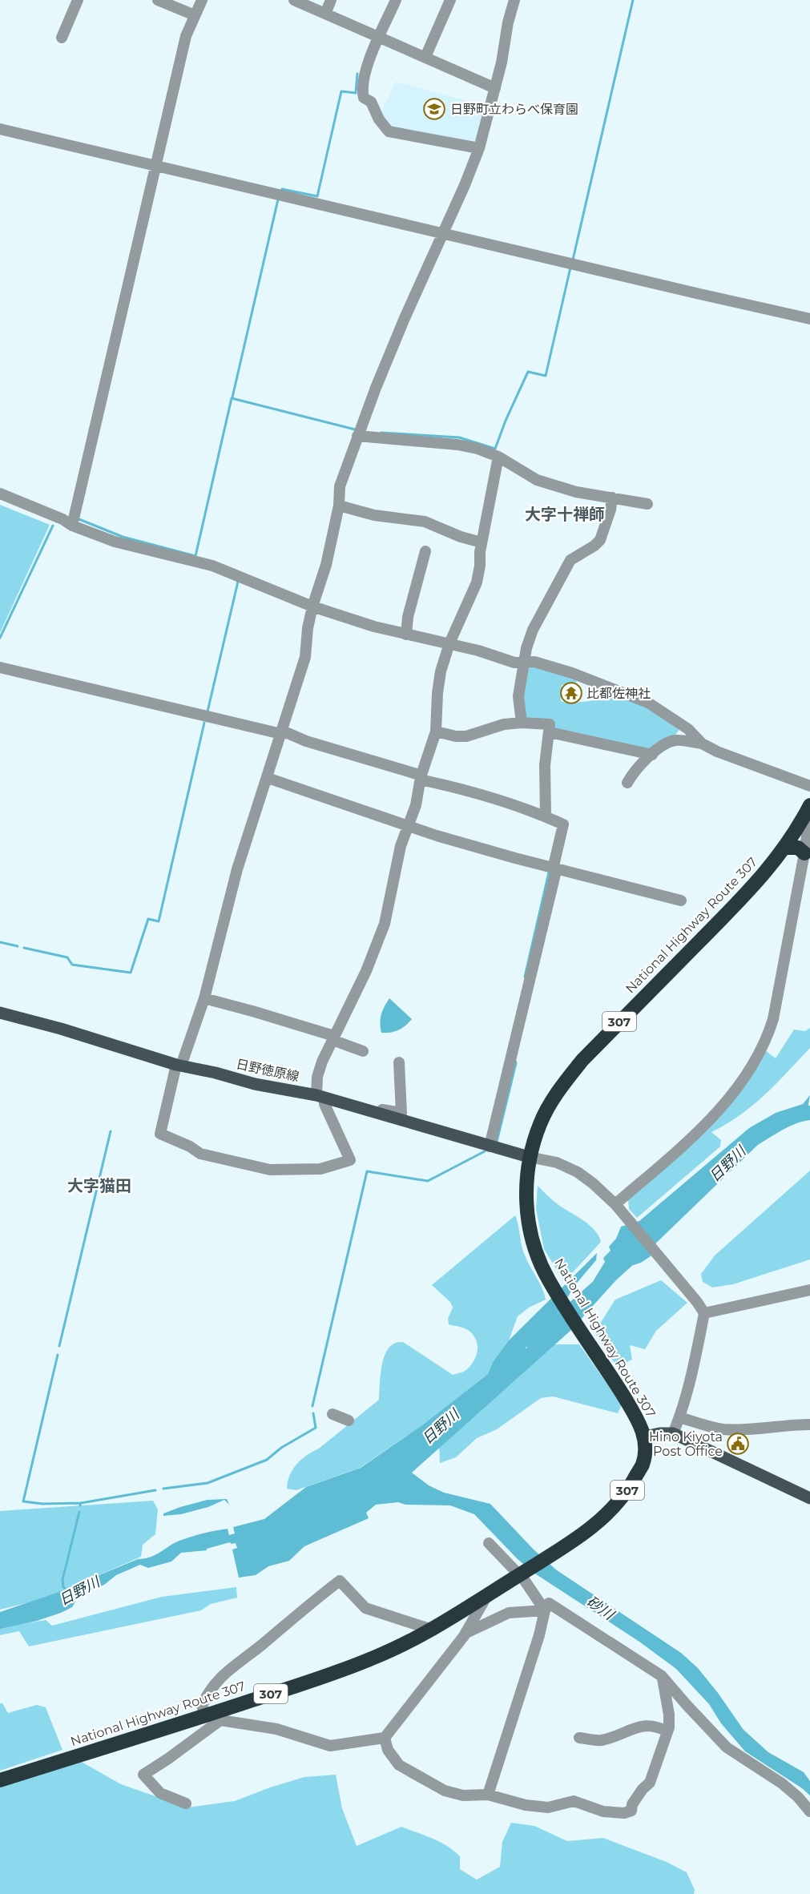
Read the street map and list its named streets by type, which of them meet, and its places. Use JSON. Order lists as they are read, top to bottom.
{
  "streets": {
    "highway": ["National Highway Route 307", "307"],
    "main road": ["日野徳原線"]
  },
  "crossings": [
    ["National Highway Route 307", "日野徳原線"]
  ],
  "districts": ["大字十禅師", "大字猫田"],
  "water": ["日野川", "砂川"],
  "places": {
    "school or university": ["日野町立わらべ保育園"],
    "temple": ["比都佐神社"],
    "public building": ["Hino Kiyota Post Office"]
  }
}
